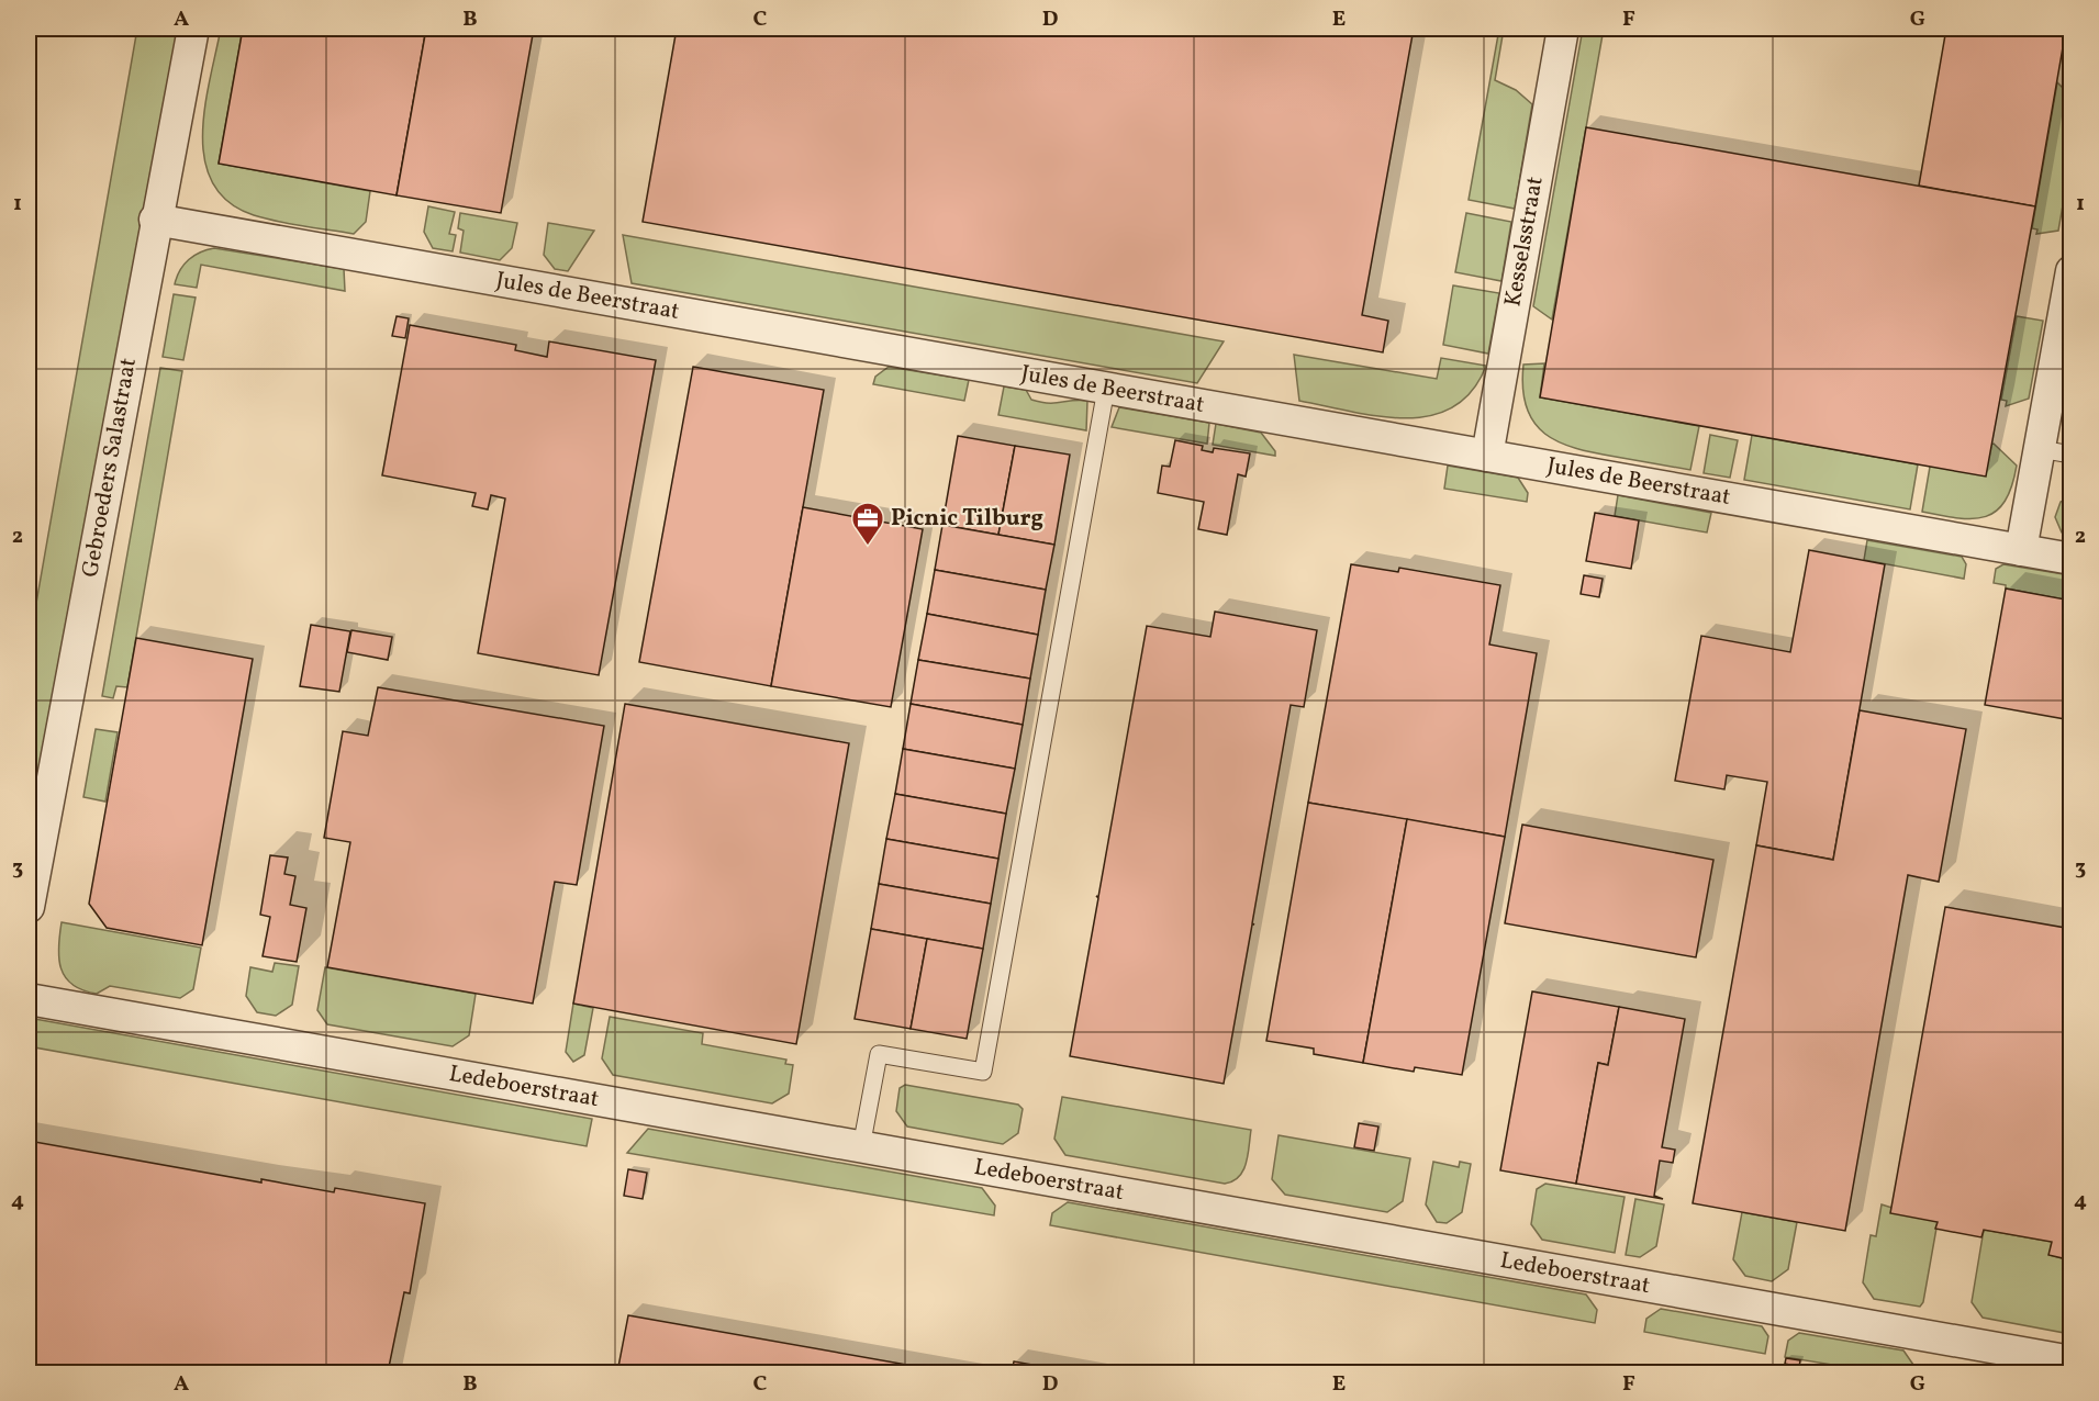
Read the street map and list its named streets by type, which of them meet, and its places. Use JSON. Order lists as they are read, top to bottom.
{
  "streets": {
    "street": [
      "Kesselsstraat",
      "Jules de Beerstraat",
      "Gebroeders Salastraat",
      "Ledeboerstraat"
    ]
  },
  "crossings": [
    ["Kesselsstraat", "Jules de Beerstraat"],
    ["Jules de Beerstraat", "Gebroeders Salastraat"]
  ],
  "places": {
    "office": ["Picnic Tilburg"]
  },
  "grid": {
    "columns": [
      "A",
      "B",
      "C",
      "D",
      "E",
      "F",
      "G"
    ],
    "rows": [
      "1",
      "2",
      "3",
      "4"
    ]
  }
}
